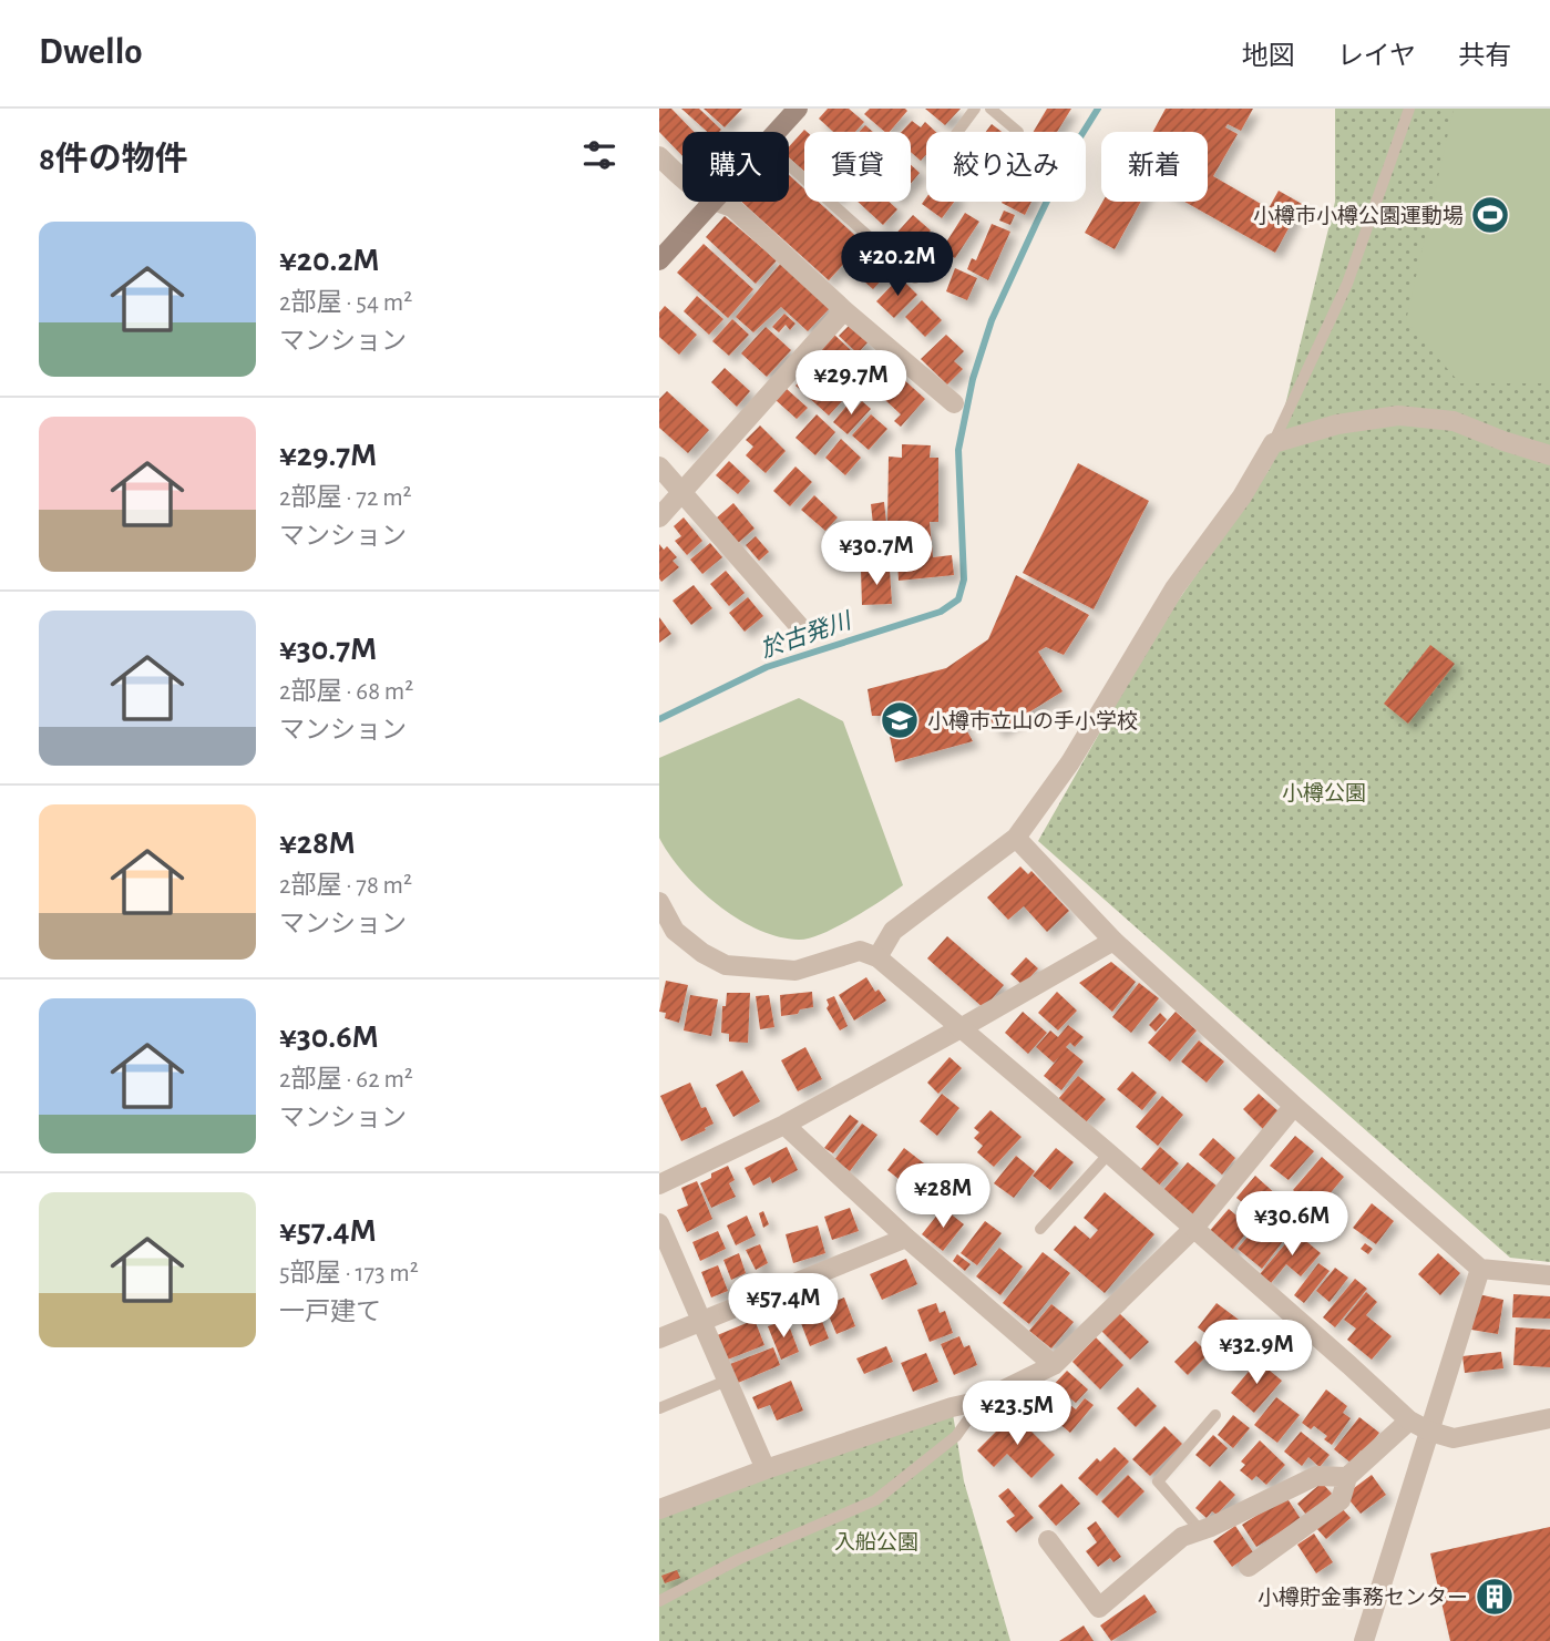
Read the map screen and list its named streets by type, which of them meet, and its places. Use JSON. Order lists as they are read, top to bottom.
{
  "water": ["於古発川"],
  "parks": ["小樽公園", "入船公園"],
  "places": {
    "sports": ["小樽市小樽公園運動場"],
    "school or university": ["小樽市立山の手小学校"],
    "building": ["小樽貯金事務センター"]
  },
  "page": {
    "header": "Dwello",
    "nav": ["地図", "レイヤ", "共有"],
    "heading": "8件の物件",
    "chip": [
      "購入",
      "賃貸",
      "絞り込み",
      "新着"
    ],
    "list": [
      {
        "name": "¥20.2M",
        "note": "2部屋 · 54 m² · マンション"
      },
      {
        "name": "¥29.7M",
        "note": "2部屋 · 72 m² · マンション"
      },
      {
        "name": "¥30.7M",
        "note": "2部屋 · 68 m² · マンション"
      },
      {
        "name": "¥28M",
        "note": "2部屋 · 78 m² · マンション"
      },
      {
        "name": "¥30.6M",
        "note": "2部屋 · 62 m² · マンション"
      },
      {
        "name": "¥57.4M",
        "note": "5部屋 · 173 m² · 一戸建て"
      }
    ],
    "price": [
      "¥20.2M",
      "¥29.7M",
      "¥30.7M",
      "¥28M",
      "¥30.6M",
      "¥57.4M",
      "¥32.9M",
      "¥23.5M"
    ]
  }
}
